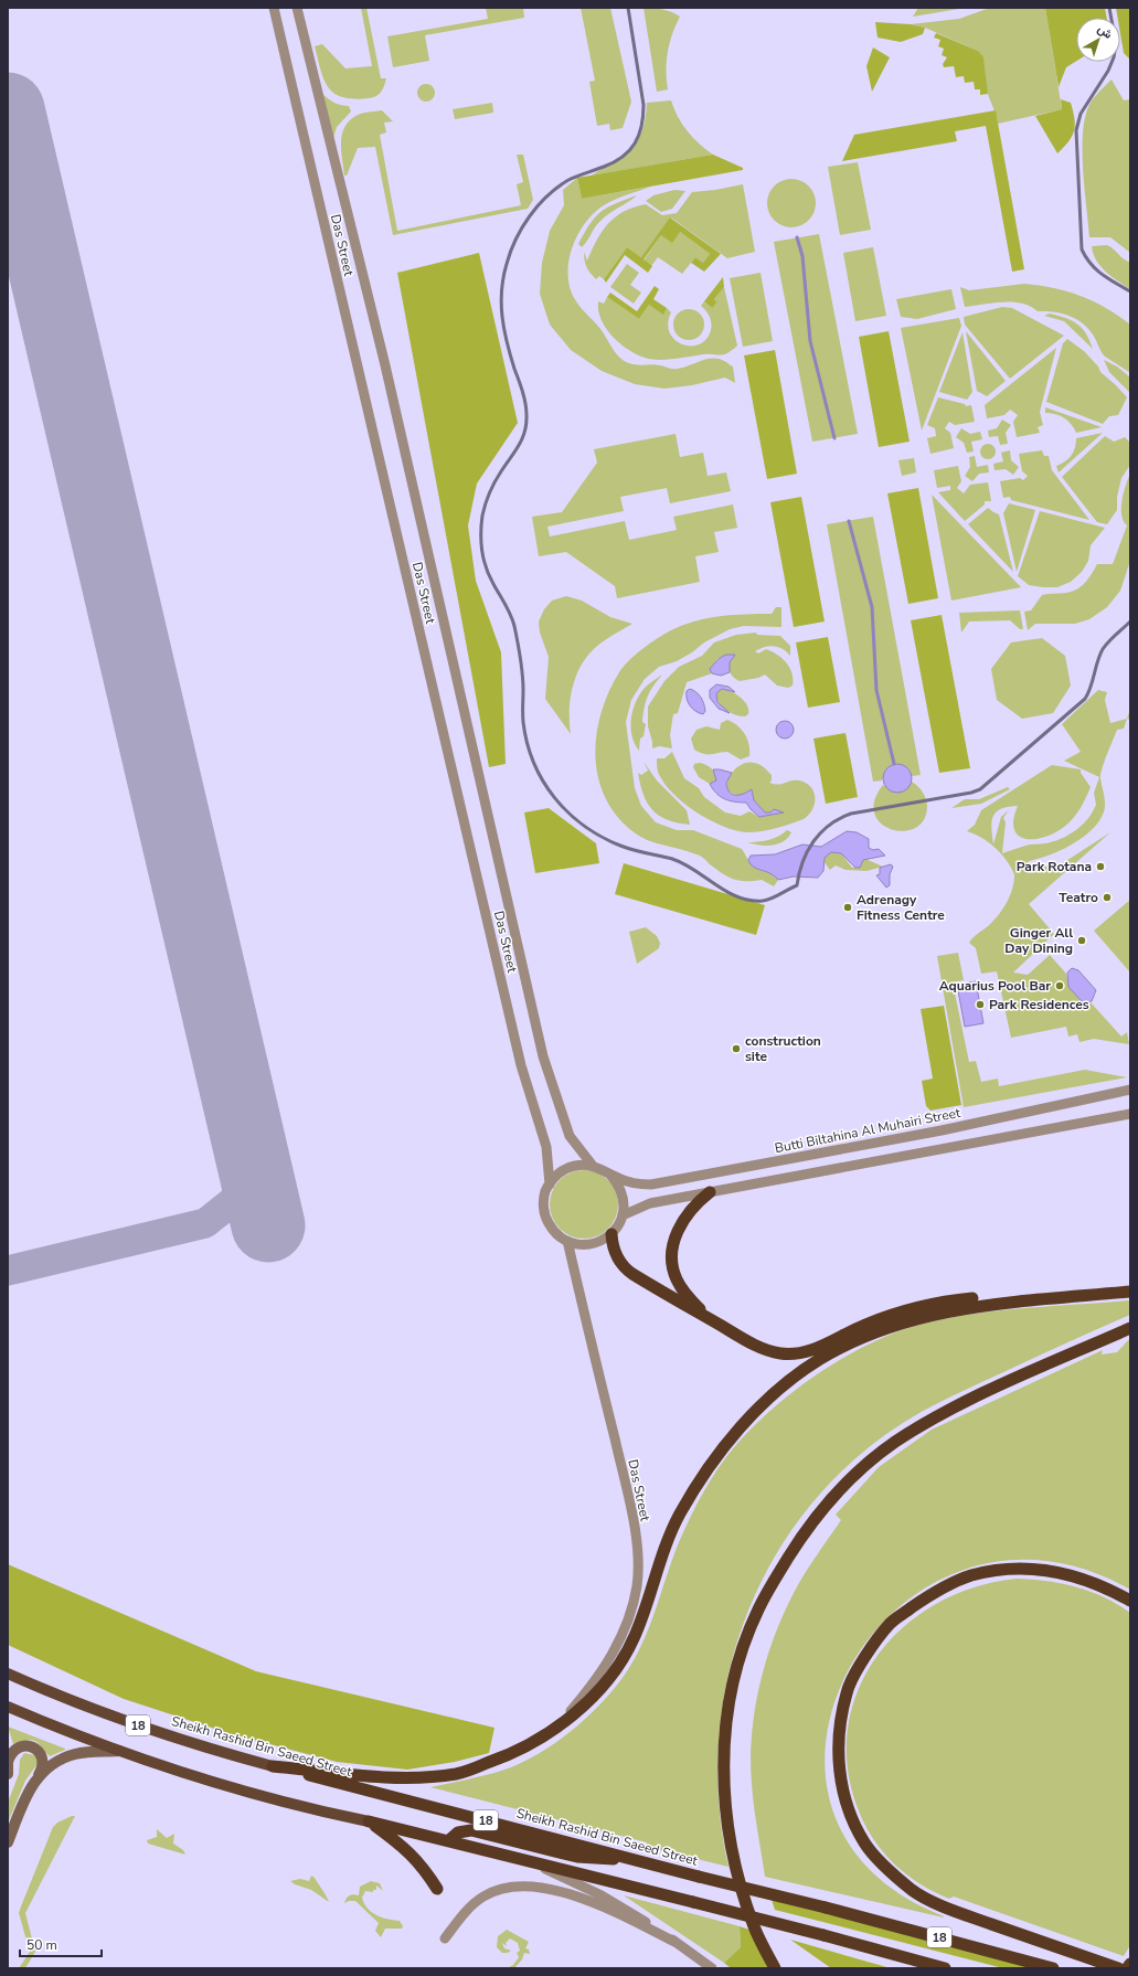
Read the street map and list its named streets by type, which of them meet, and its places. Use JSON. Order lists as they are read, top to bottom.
{
  "streets": {
    "highway": ["18", "Sheikh Rashid Bin Saeed Street"],
    "street": ["Das Street", "Butti Biltahina Al Muhairi Street"]
  },
  "crossings": [
    ["Das Street", "Butti Biltahina Al Muhairi Street"]
  ],
  "places": [
    "Park Rotana",
    "Teatro",
    "Adrenagy Fitness Centre",
    "Ginger All Day Dining",
    "Aquarius Pool Bar",
    "Park Residences",
    "construction site"
  ],
  "scale_bar": "50 m",
  "north": "top right"
}
